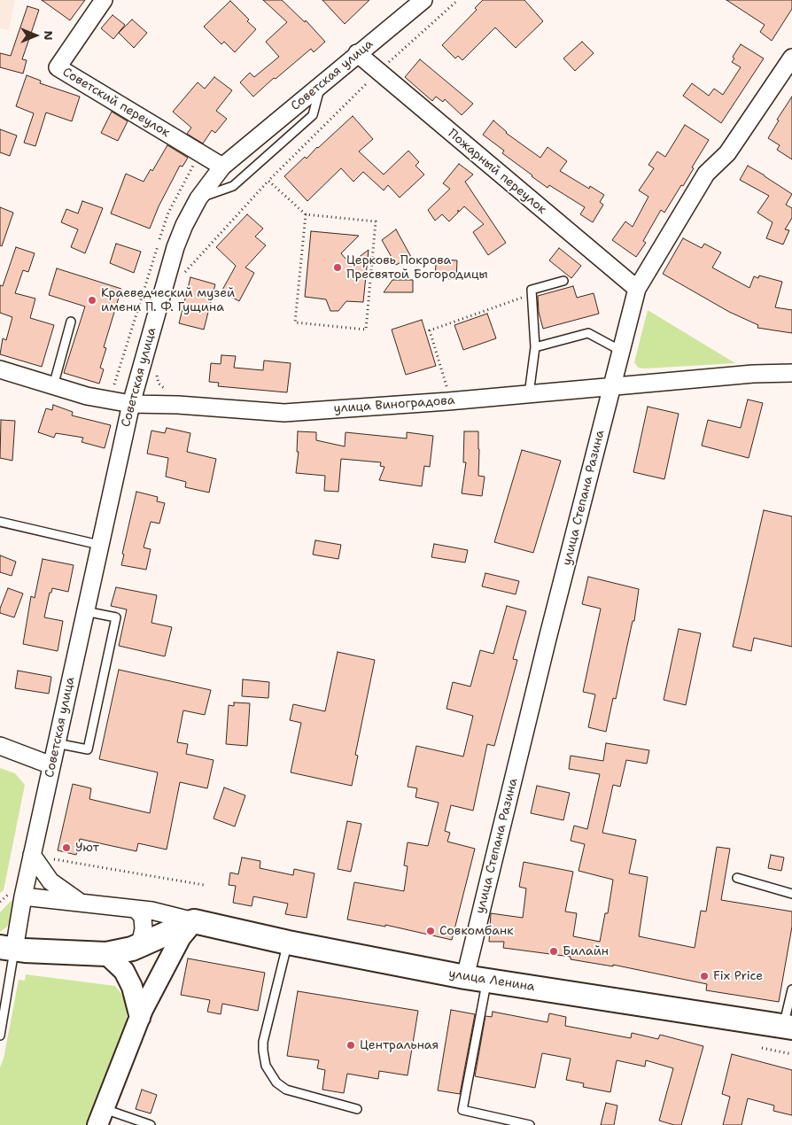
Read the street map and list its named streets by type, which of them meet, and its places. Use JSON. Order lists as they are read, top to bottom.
{
  "streets": {
    "main road": ["улица Ленина"],
    "street": [
      "Советская улица",
      "Советский переулок",
      "Пожарный переулок",
      "улица Виноградова",
      "улица Степана Разина"
    ]
  },
  "crossings": [
    ["Советская улица", "Советский переулок"],
    ["Советская улица", "Пожарный переулок"],
    ["Советская улица", "улица Виноградова"],
    ["Пожарный переулок", "улица Степана Разина"],
    ["улица Виноградова", "улица Степана Разина"],
    ["улица Степана Разина", "улица Ленина"]
  ],
  "places": [
    "Церковь Покрова Пресвятой Богородицы",
    "Краеведческий музей имени П. Ф. Гущина",
    "Уют",
    "Совкомбанк",
    "Билайн",
    "Fix Price",
    "Центральная"
  ],
  "north": "right"
}
